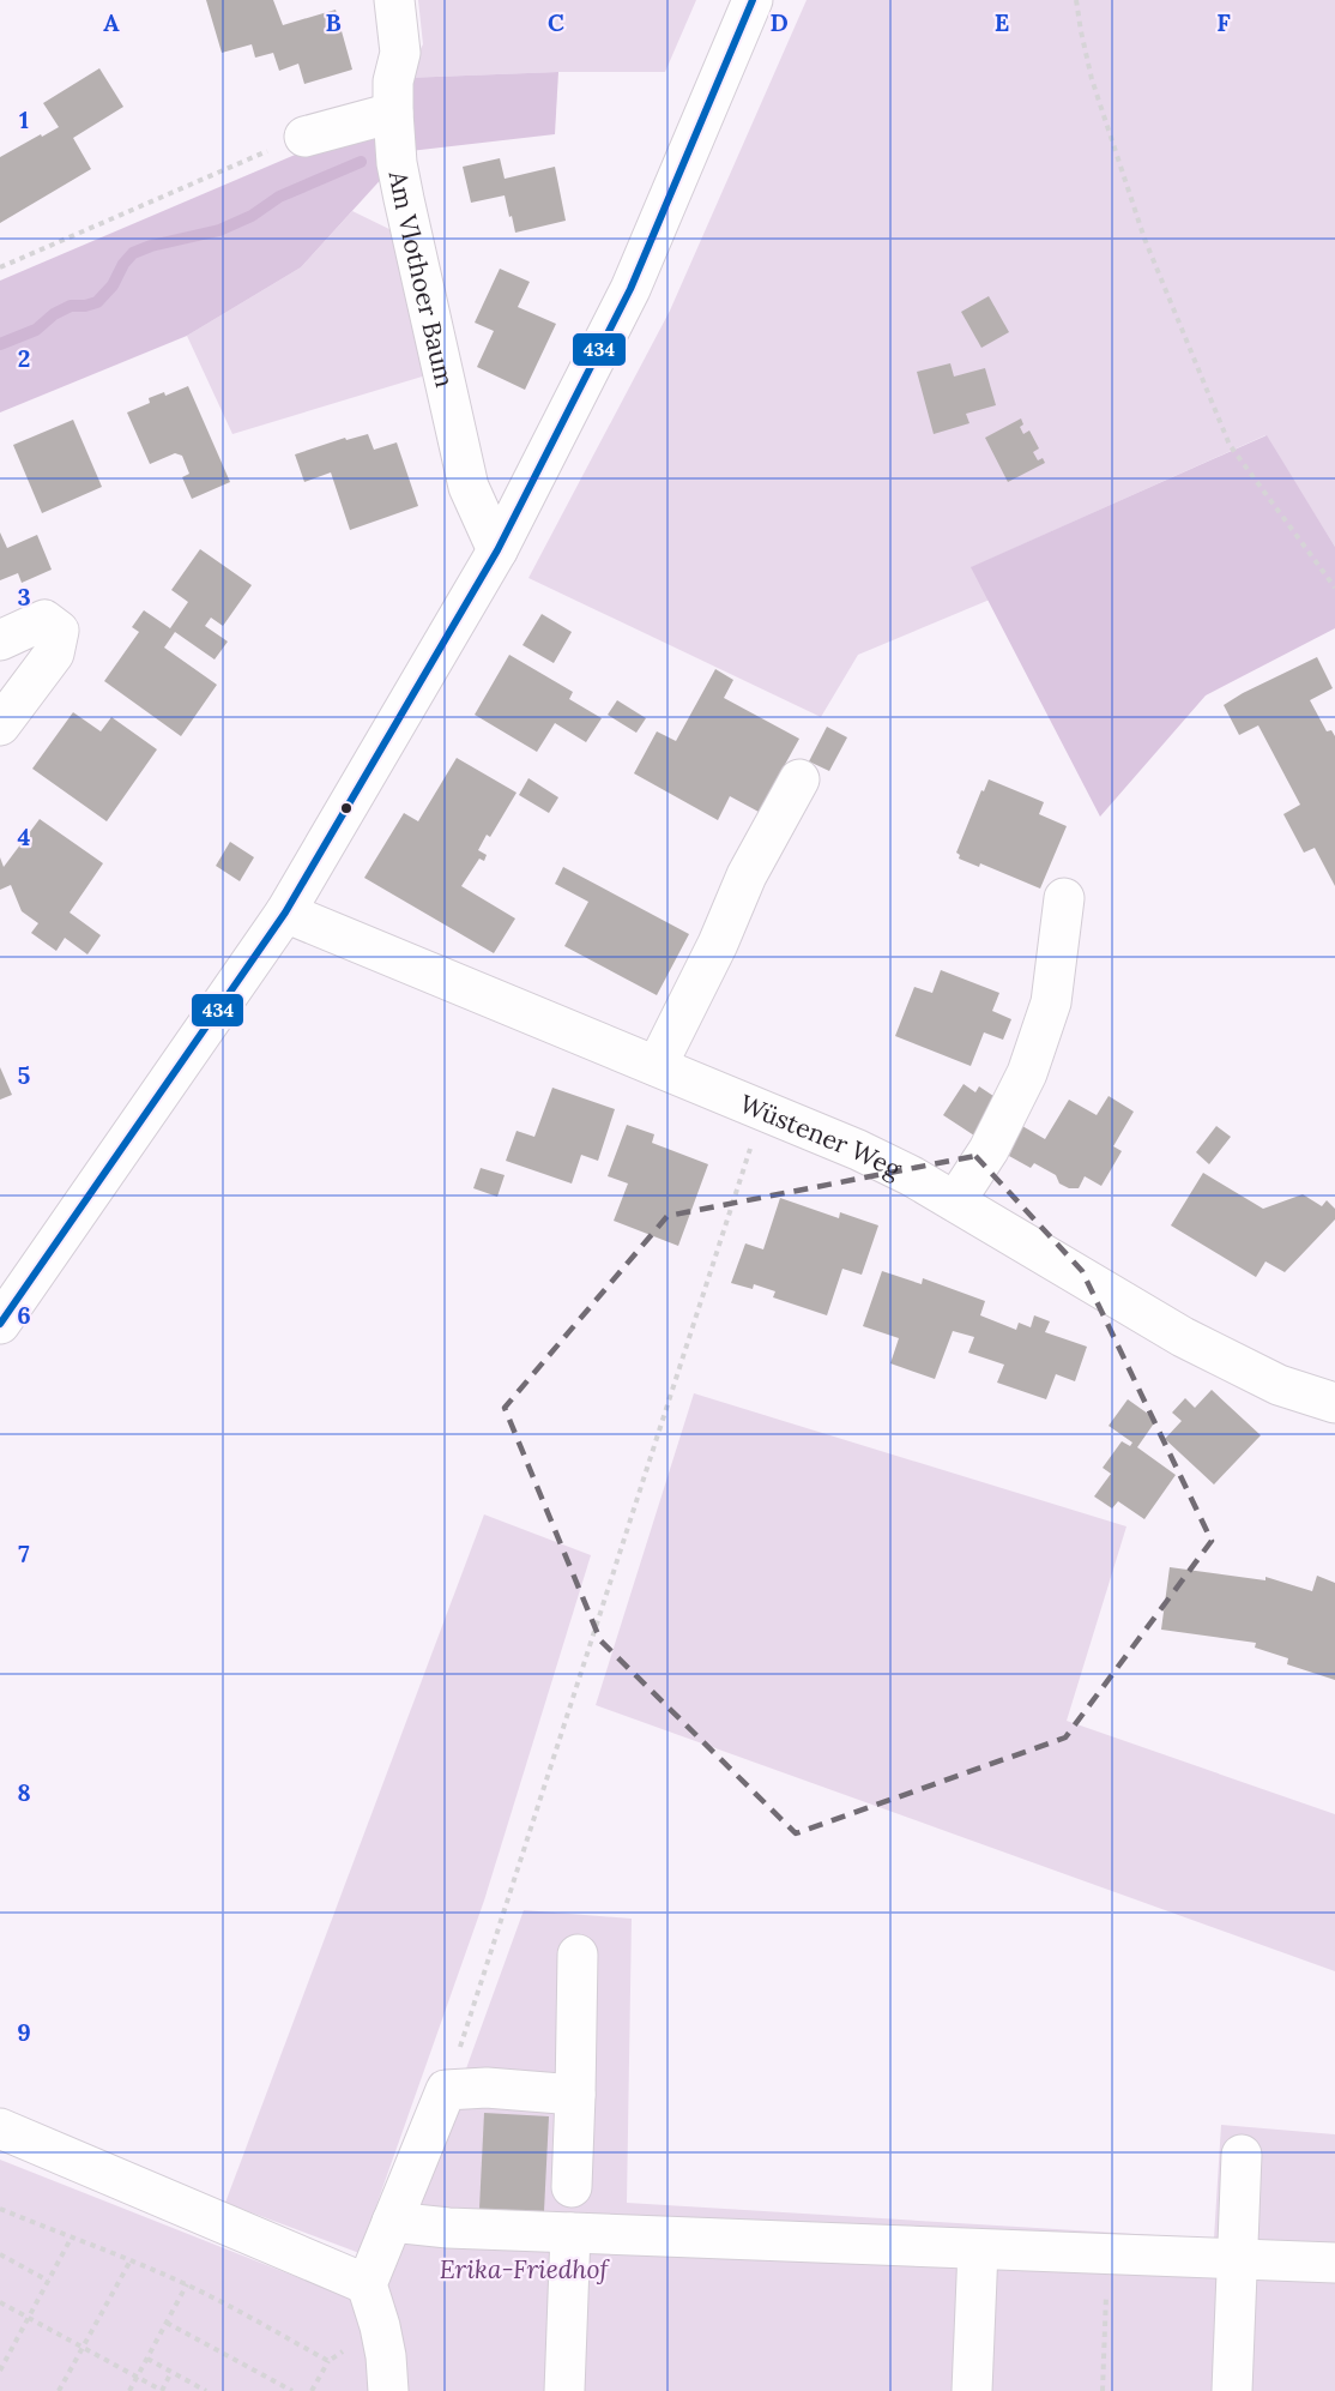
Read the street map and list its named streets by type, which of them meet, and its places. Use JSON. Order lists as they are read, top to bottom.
{
  "streets": {
    "street": ["Am Vlothoer Baum", "Wüstener Weg"]
  },
  "parks": ["Erika-Friedhof"],
  "lines": ["transit line 434"],
  "grid": {
    "columns": [
      "A",
      "B",
      "C",
      "D",
      "E",
      "F"
    ],
    "rows": [
      "1",
      "2",
      "3",
      "4",
      "5",
      "6",
      "7",
      "8",
      "9"
    ]
  }
}
